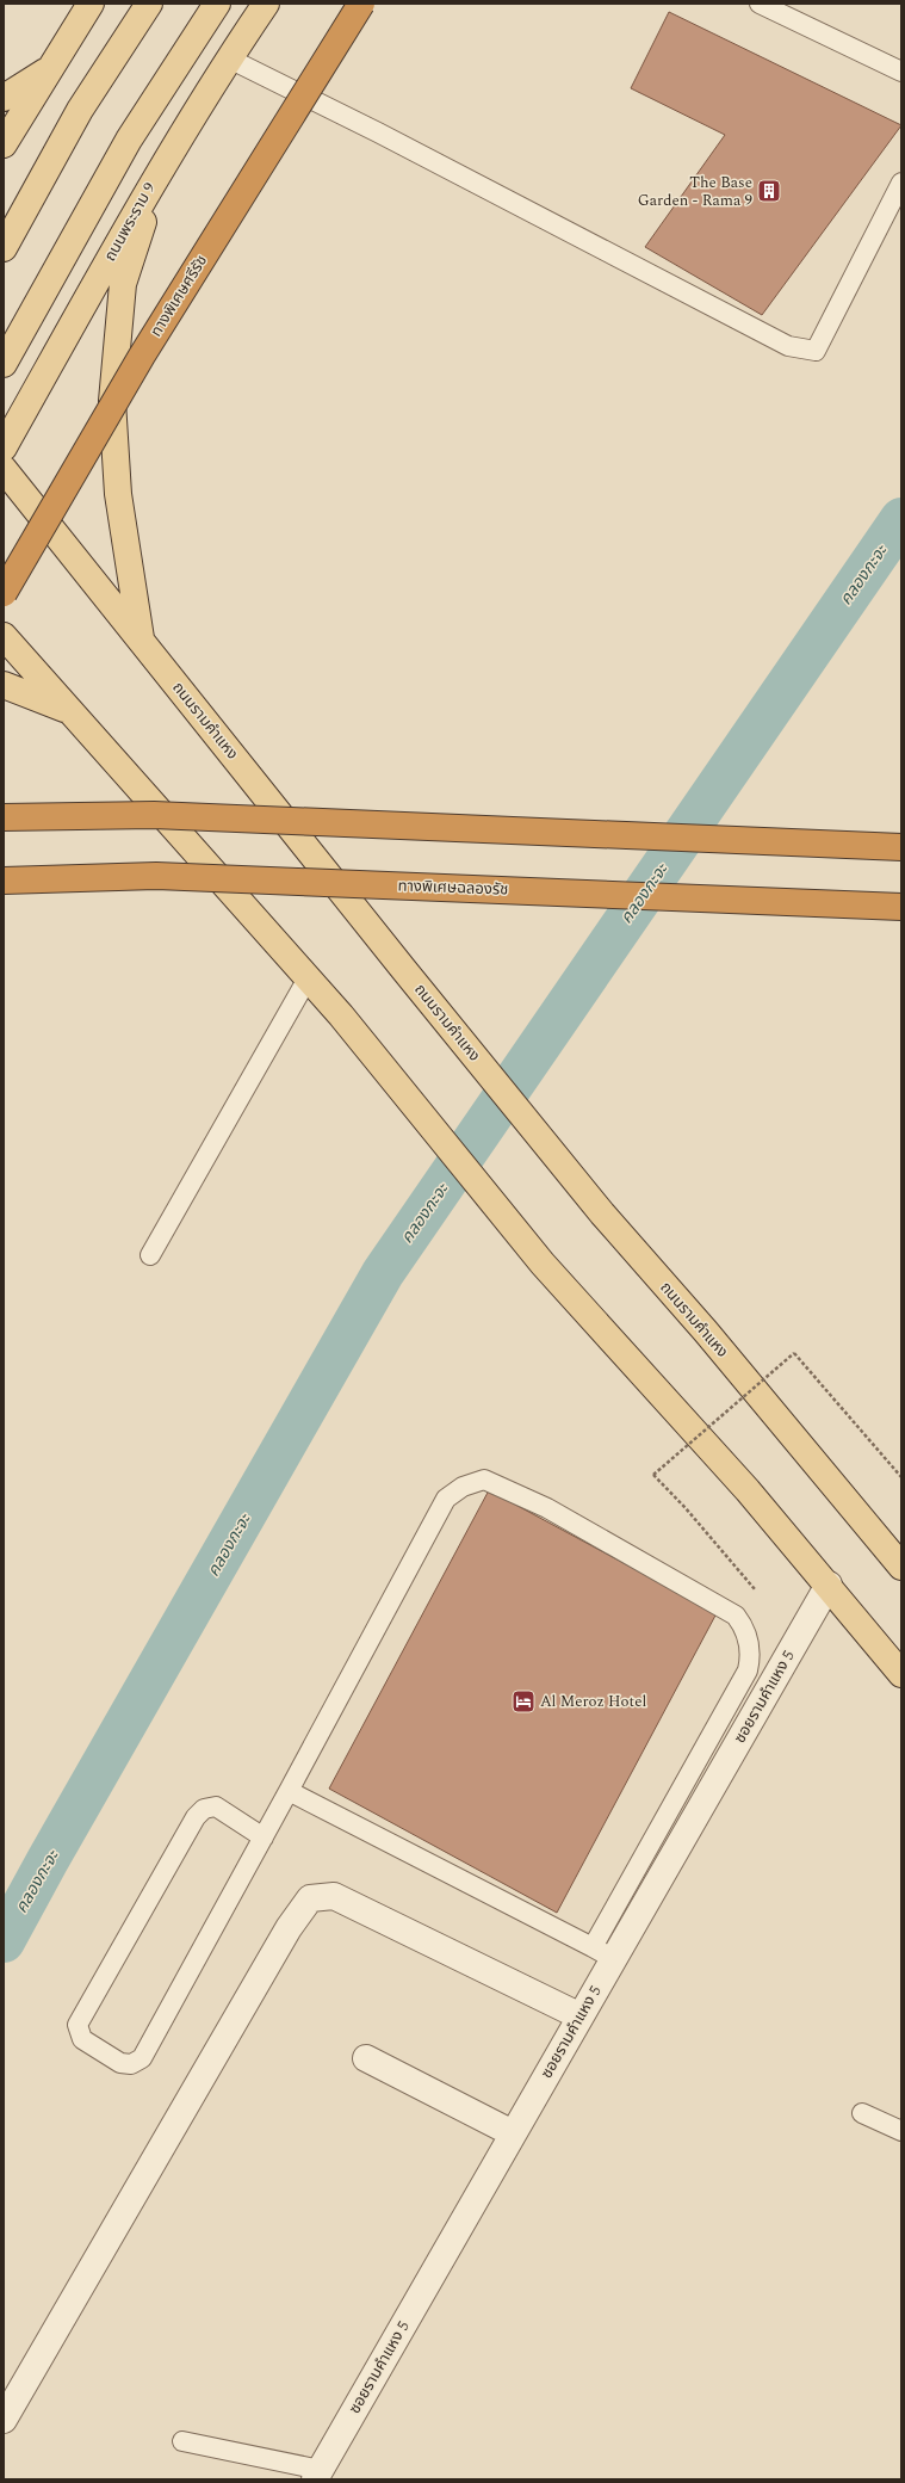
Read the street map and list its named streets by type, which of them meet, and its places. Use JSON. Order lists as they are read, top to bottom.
{
  "streets": {
    "highway": ["ทางพิเศษศรีรัช", "ทางพิเศษฉลองรัช"],
    "main road": ["ถนนพระราม 9", "ถนนรามคำแหง"],
    "street": ["ซอยรามคำแหง 5"]
  },
  "water": ["คลองกะจะ"],
  "places": {
    "building": ["The Base Garden - Rama 9"],
    "hotel": ["Al Meroz Hotel"]
  }
}
